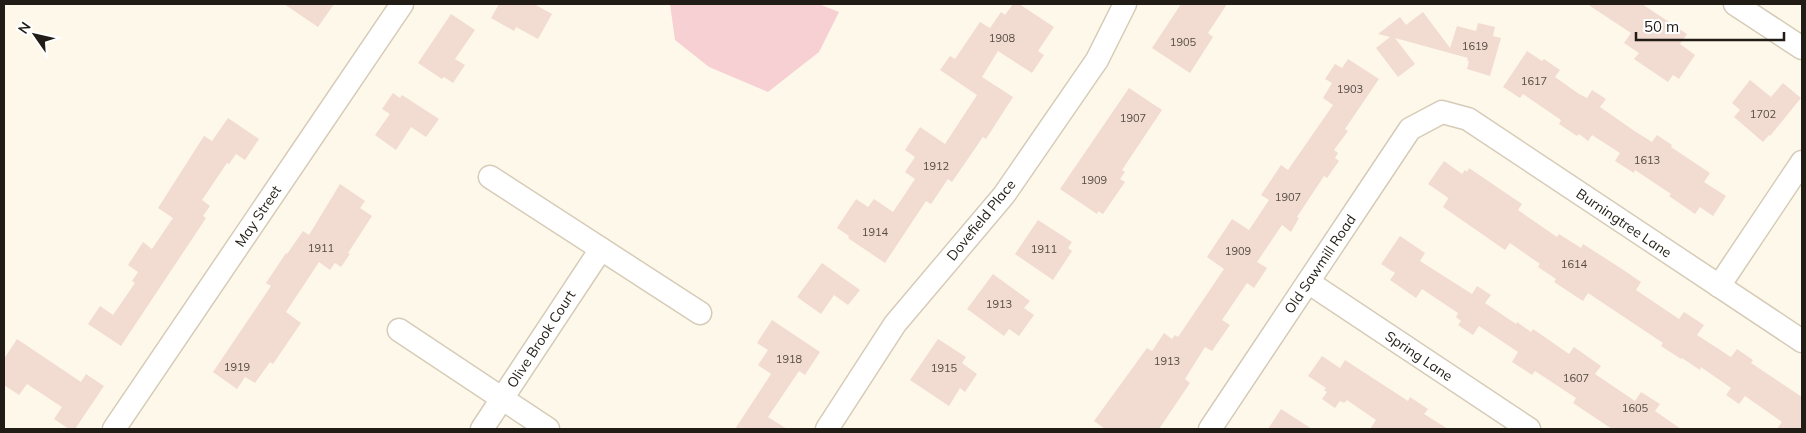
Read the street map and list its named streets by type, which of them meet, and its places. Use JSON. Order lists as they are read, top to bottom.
{
  "streets": {
    "street": [
      "May Street",
      "Dovefield Place",
      "Burningtree Lane",
      "Old Sawmill Road",
      "Olive Brook Court",
      "Spring Lane"
    ]
  },
  "crossings": [
    ["Burningtree Lane", "Old Sawmill Road"],
    ["Old Sawmill Road", "Spring Lane"]
  ],
  "house_numbers": [
    "1908",
    "1905",
    "1619",
    "1617",
    "1903",
    "1702",
    "1907",
    "1613",
    "1912",
    "1909",
    "1907",
    "1914",
    "1911",
    "1911",
    "1909",
    "1614",
    "1913",
    "1918",
    "1913",
    "1919",
    "1915",
    "1607",
    "1605"
  ],
  "scale_bar": "50 m",
  "north": "top left"
}
